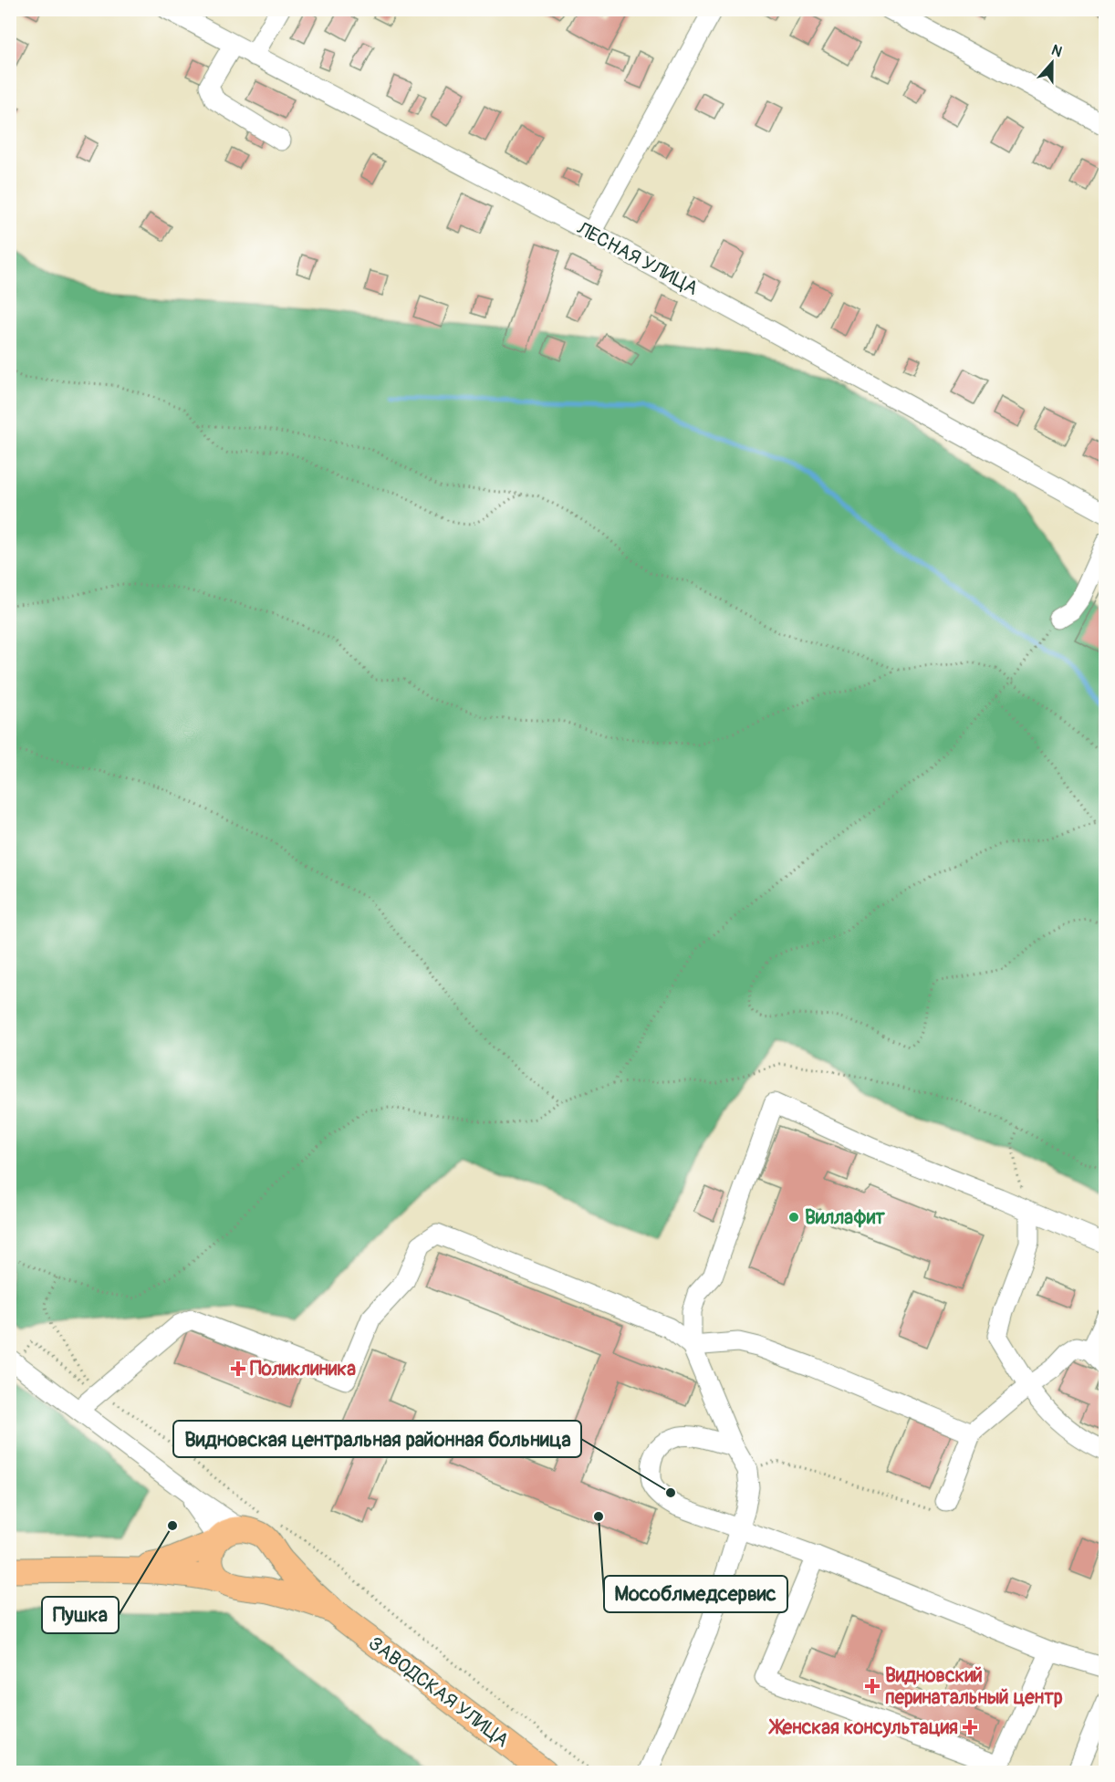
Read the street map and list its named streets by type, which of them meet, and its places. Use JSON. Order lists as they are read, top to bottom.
{
  "streets": {
    "main road": ["ЗАВОДСКАЯ УЛИЦА"],
    "street": ["ЛЕСНАЯ УЛИЦА"]
  },
  "places": {
    "other": [
      "Виллафит",
      "Видновская центральная районная больница",
      "Мособлмедсервис",
      "Пушка"
    ],
    "health": ["Поликлиника", "Видновский перинатальный центр", "Женская консультация"]
  },
  "north": "top"
}
